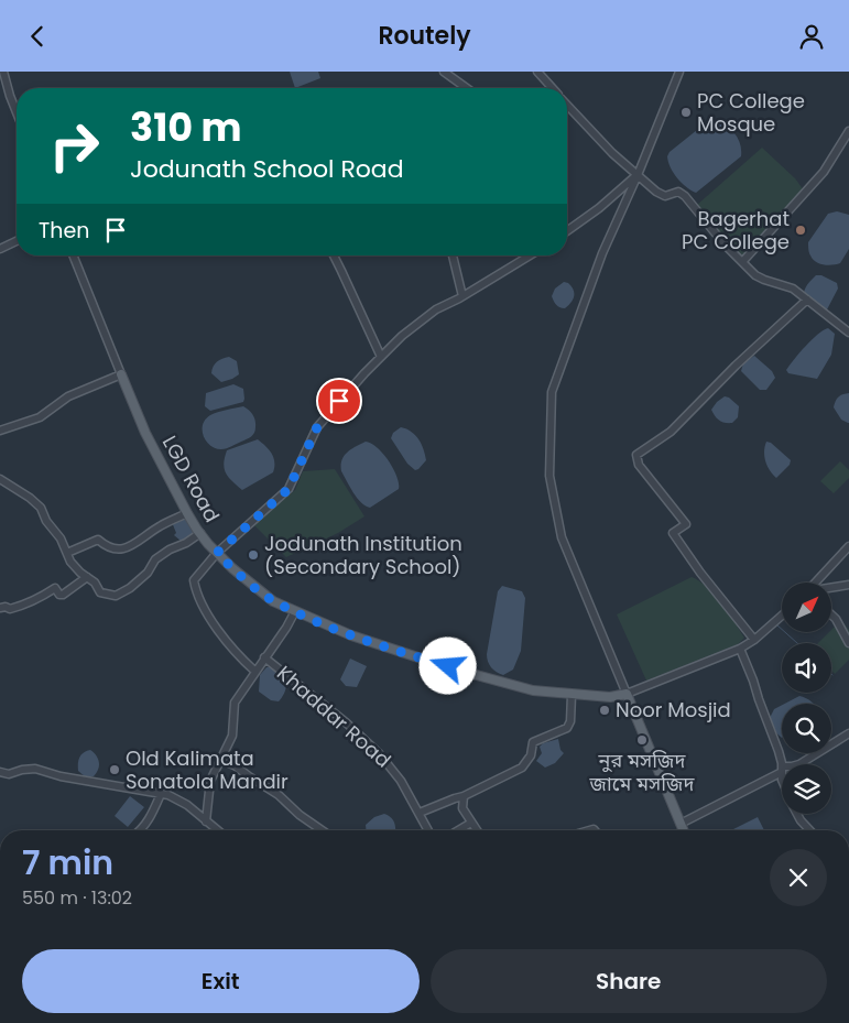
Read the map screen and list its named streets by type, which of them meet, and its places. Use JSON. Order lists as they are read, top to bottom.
{
  "streets": {
    "main road": ["LGD Road"],
    "street": ["Khaddar Road"]
  },
  "places": [
    "PC College Mosque",
    "Bagerhat PC College",
    "Jodunath Institution (Secondary School)",
    "Noor Mosjid",
    "নুর মসজিদ জামে মসজিদ",
    "Old Kalimata Sonatola Mandir"
  ],
  "north": "top right",
  "page": {
    "header": "Routely",
    "turn": ["310 m", "Jodunath School Road"],
    "then": "Then",
    "heading": ["7 min", "550 m · 13:02"],
    "buttons": ["Exit", "Share"]
  }
}
